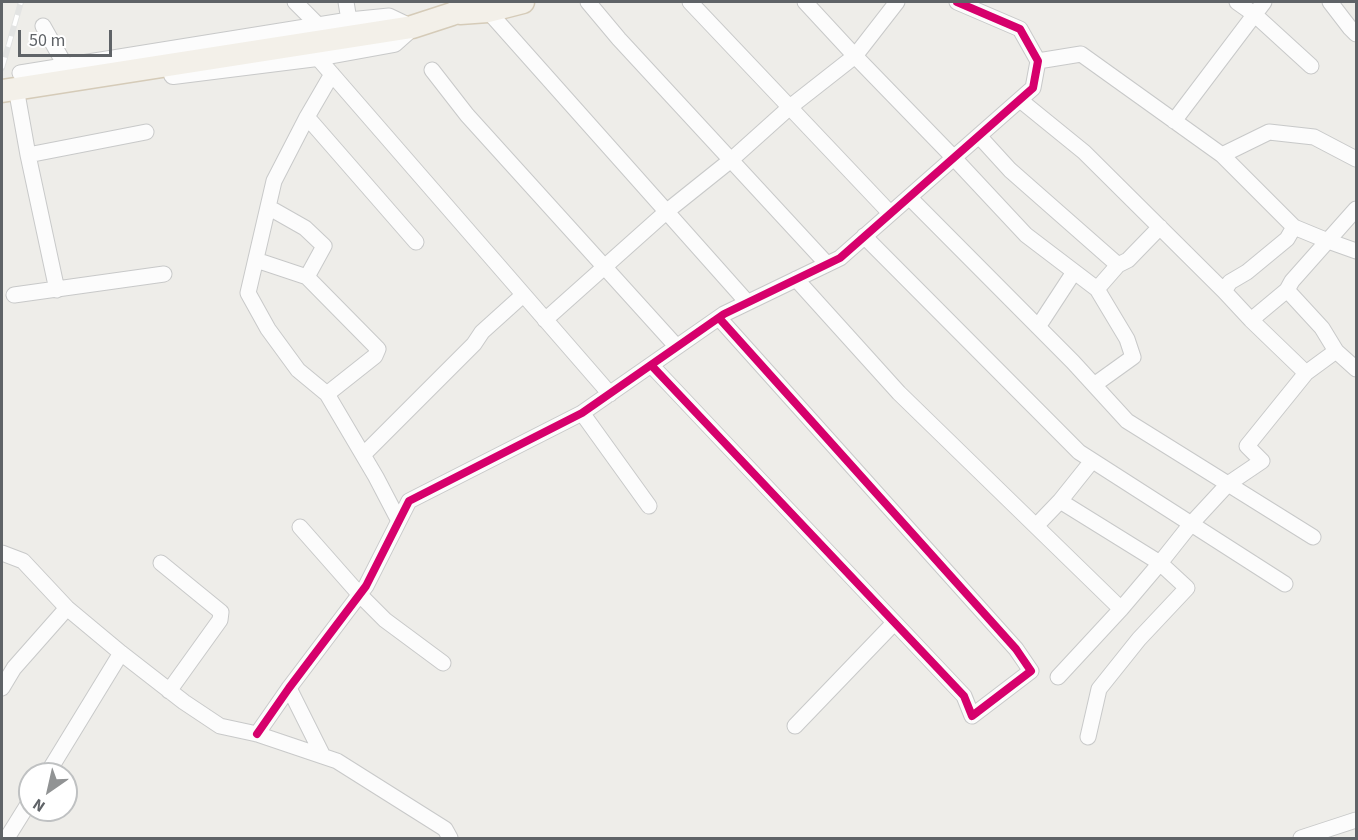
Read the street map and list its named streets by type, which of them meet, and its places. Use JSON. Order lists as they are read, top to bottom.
{
  "scale_bar": "50 m",
  "north": "bottom left"
}
